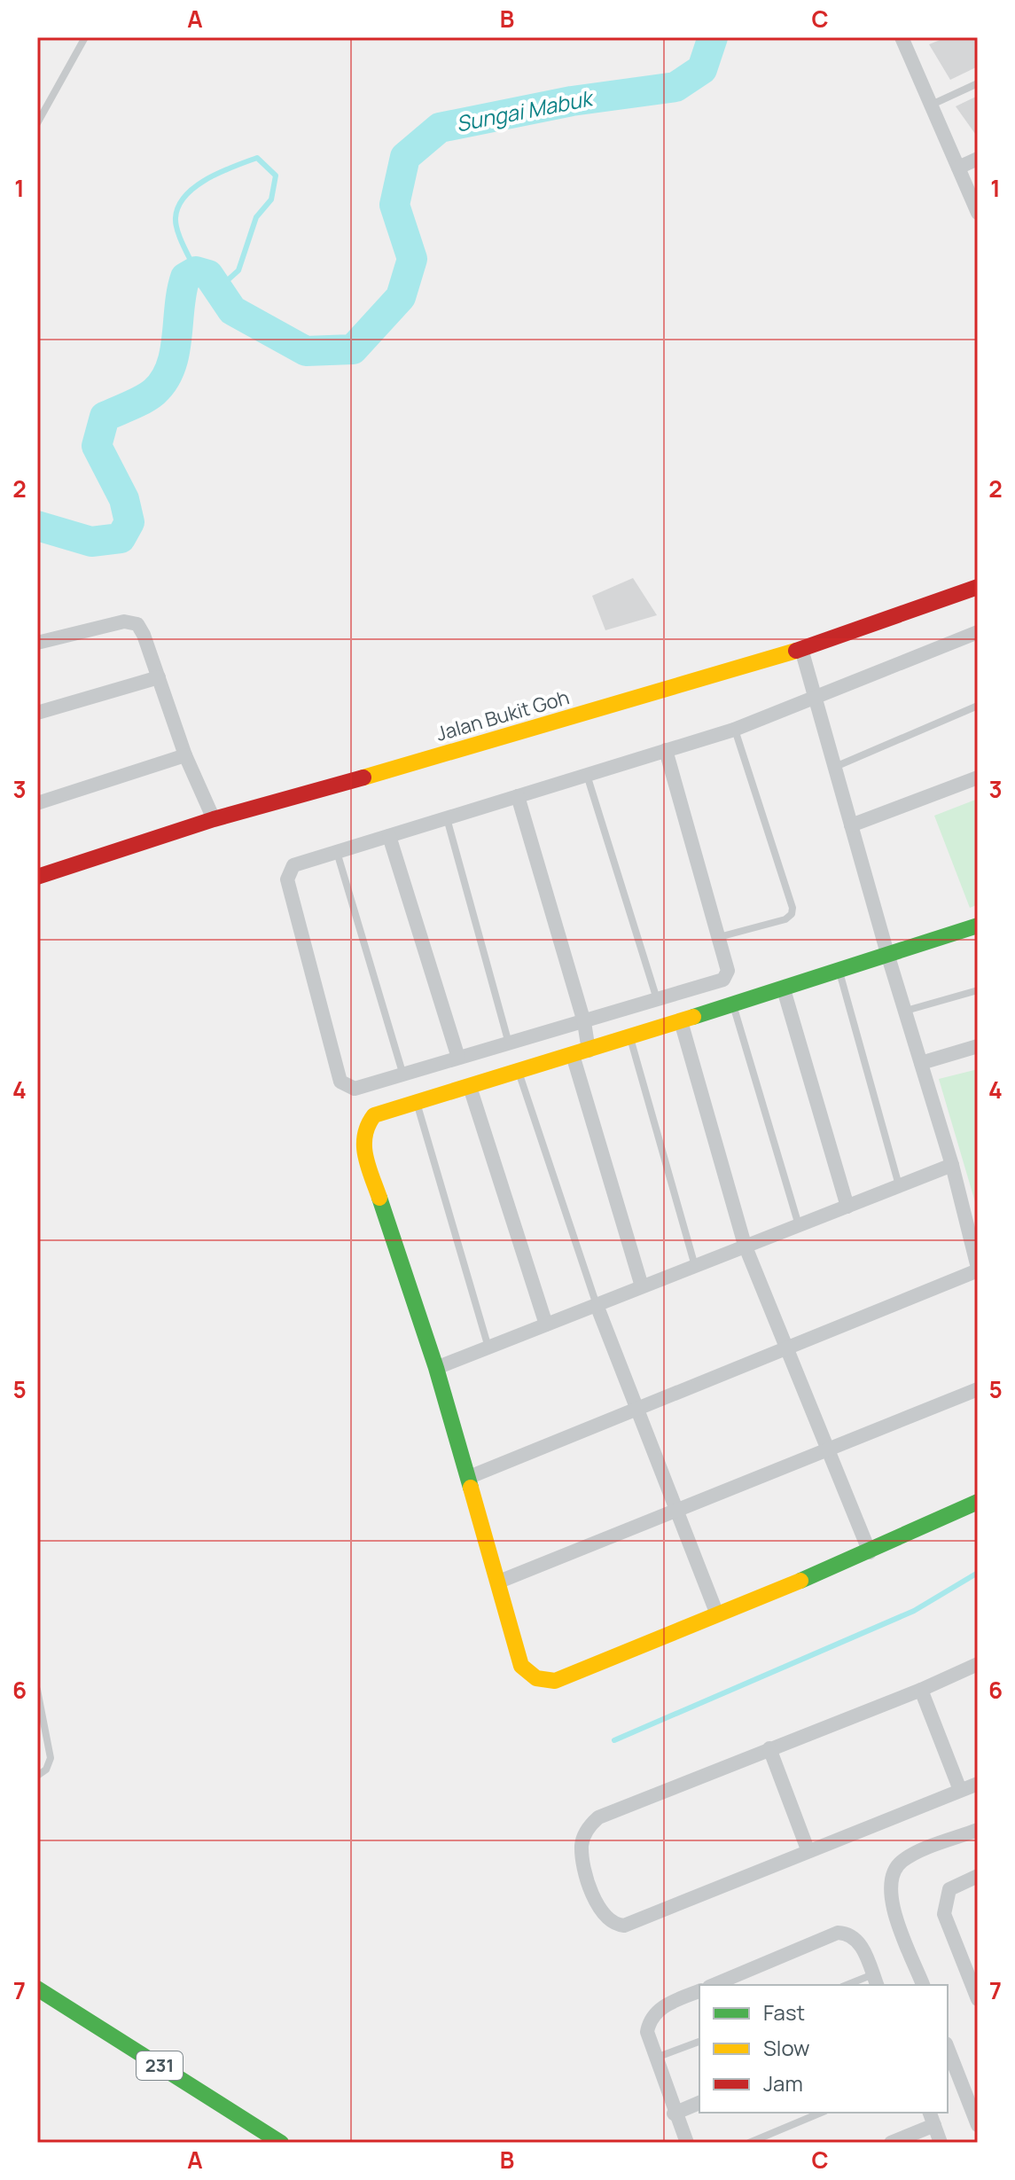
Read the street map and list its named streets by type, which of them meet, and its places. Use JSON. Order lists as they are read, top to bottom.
{
  "streets": {
    "street": ["Jalan Bukit Goh", "231"]
  },
  "water": ["Sungai Mabuk"],
  "legend": ["Fast", "Slow", "Jam"],
  "grid": {
    "columns": ["A", "B", "C"],
    "rows": [
      "1",
      "2",
      "3",
      "4",
      "5",
      "6",
      "7"
    ]
  }
}
